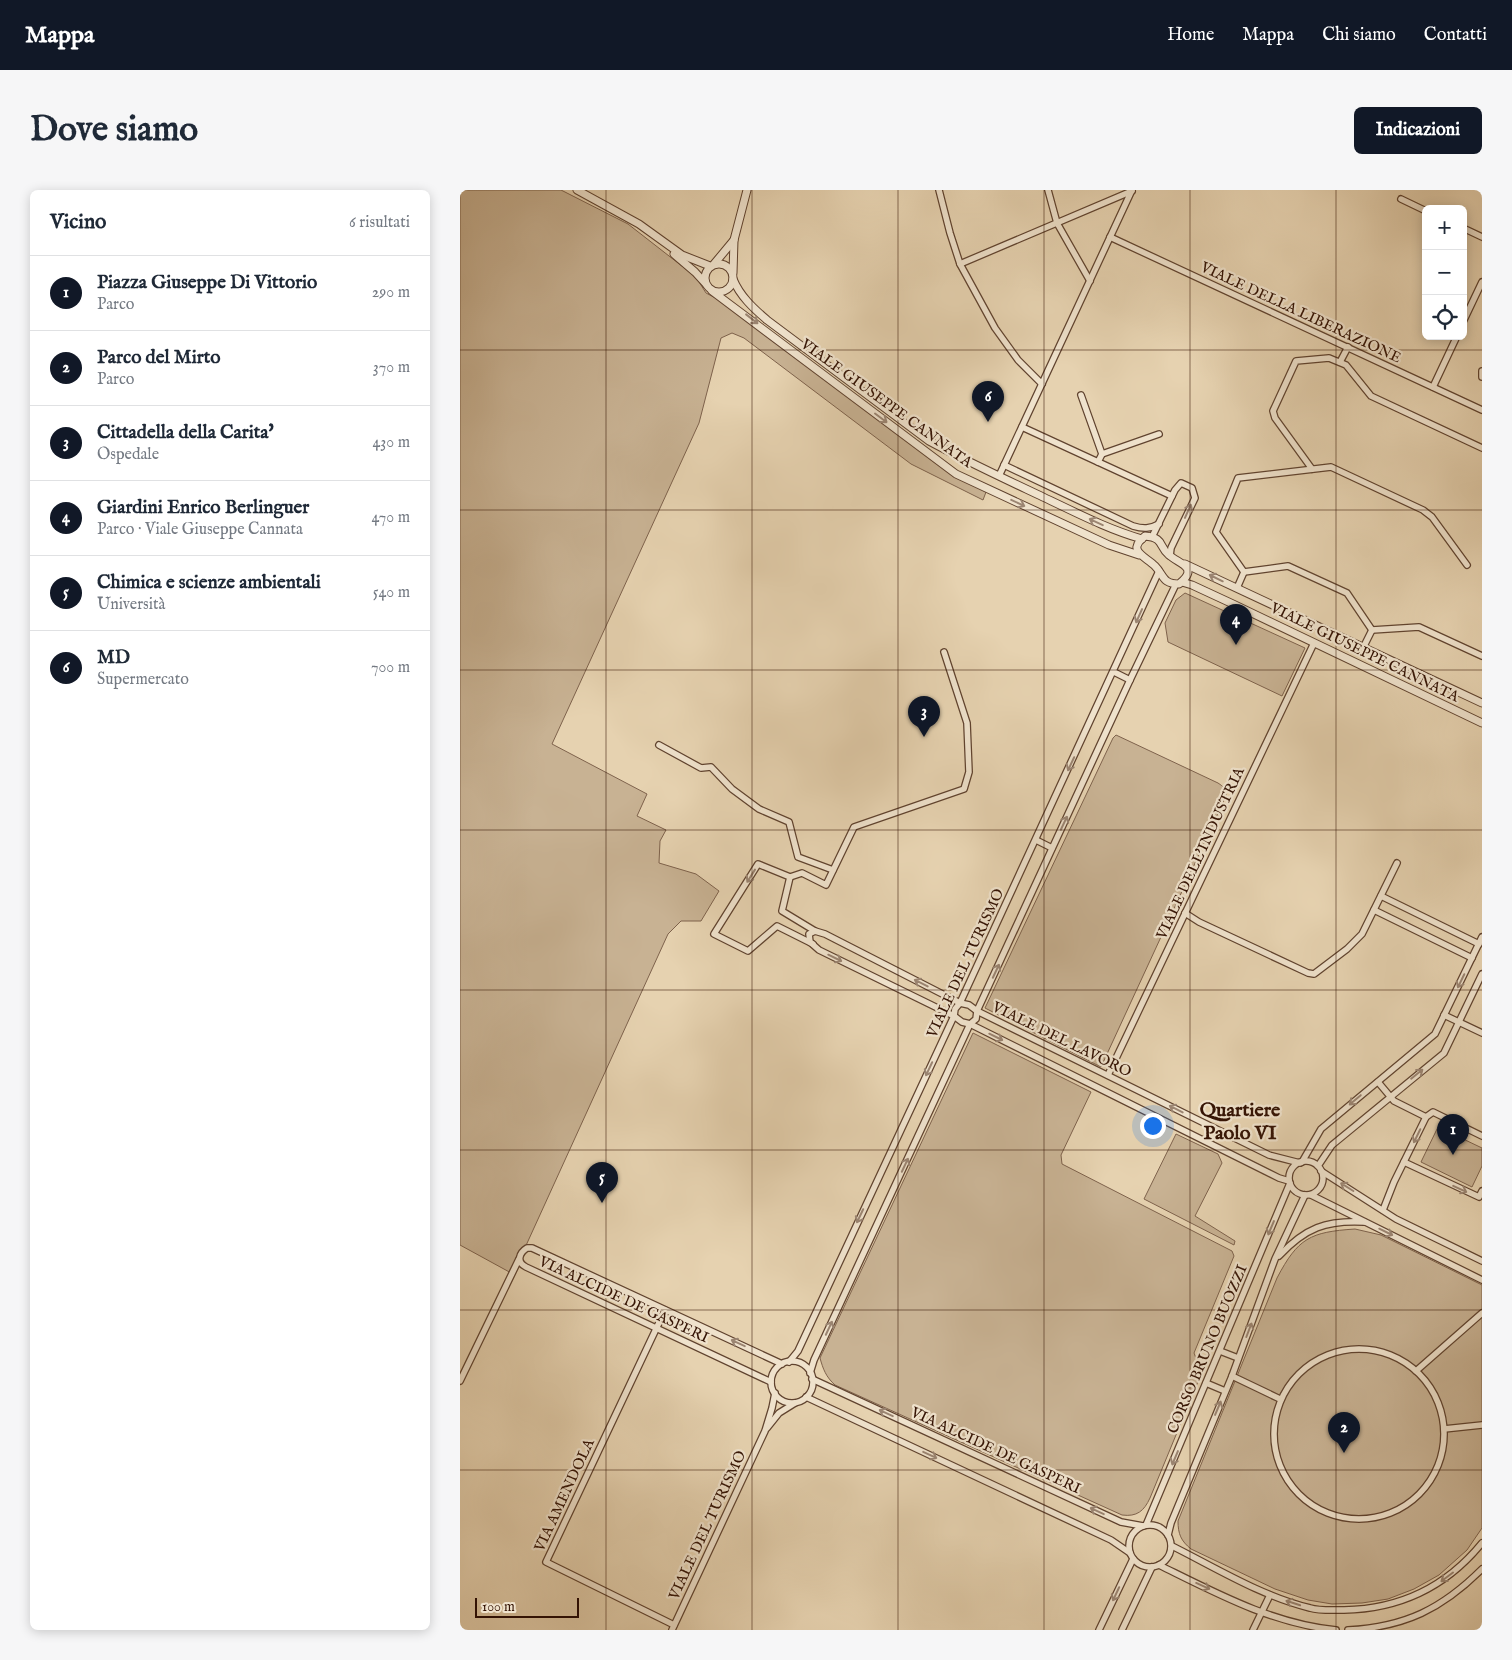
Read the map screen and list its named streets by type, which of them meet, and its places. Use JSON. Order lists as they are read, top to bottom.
{
  "streets": {
    "street": [
      "VIALE DELLA LIBERAZIONE",
      "VIALE GIUSEPPE CANNATA",
      "VIALE DELL'INDUSTRIA",
      "VIALE DEL TURISMO",
      "VIALE DEL LAVORO",
      "VIA ALCIDE DE GASPERI",
      "CORSO BRUNO BUOZZI",
      "VIA AMENDOLA"
    ]
  },
  "crossings": [
    ["VIALE GIUSEPPE CANNATA", "VIALE DELL'INDUSTRIA"],
    ["VIALE GIUSEPPE CANNATA", "VIALE DEL TURISMO"],
    ["VIALE DELL'INDUSTRIA", "VIALE DEL LAVORO"],
    ["VIALE DEL TURISMO", "VIALE DEL LAVORO"],
    ["VIALE DEL TURISMO", "VIA ALCIDE DE GASPERI"],
    ["VIALE DEL TURISMO", "VIA AMENDOLA"],
    ["VIALE DEL LAVORO", "CORSO BRUNO BUOZZI"],
    ["VIA ALCIDE DE GASPERI", "CORSO BRUNO BUOZZI"],
    ["VIA ALCIDE DE GASPERI", "VIA AMENDOLA"]
  ],
  "districts": ["Quartiere Paolo VI"],
  "scale_bar": "100 m",
  "page": {
    "header": "Mappa",
    "nav": [
      "Home",
      "Mappa",
      "Chi siamo",
      "Contatti"
    ],
    "buttons": "Indicazioni",
    "title": "Dove siamo",
    "heading": ["Vicino", "6 risultati"],
    "map_buttons": ["+", "−"],
    "list": [
      {
        "mark": "1",
        "name": "Piazza Giuseppe Di Vittorio",
        "note": "Parco",
        "value": "290 m"
      },
      {
        "mark": "2",
        "name": "Parco del Mirto",
        "note": "Parco",
        "value": "370 m"
      },
      {
        "mark": "3",
        "name": "Cittadella della Carita'",
        "note": "Ospedale",
        "value": "430 m"
      },
      {
        "mark": "4",
        "name": "Giardini Enrico Berlinguer",
        "note": "Parco · Viale Giuseppe Cannata",
        "value": "470 m"
      },
      {
        "mark": "5",
        "name": "Chimica e scienze ambientali",
        "note": "Università",
        "value": "540 m"
      },
      {
        "mark": "6",
        "name": "MD",
        "note": "Supermercato",
        "value": "700 m"
      }
    ],
    "pins": [
      "6",
      "4",
      "3",
      "1",
      "5",
      "2"
    ],
    "scale": "100 m"
  }
}
